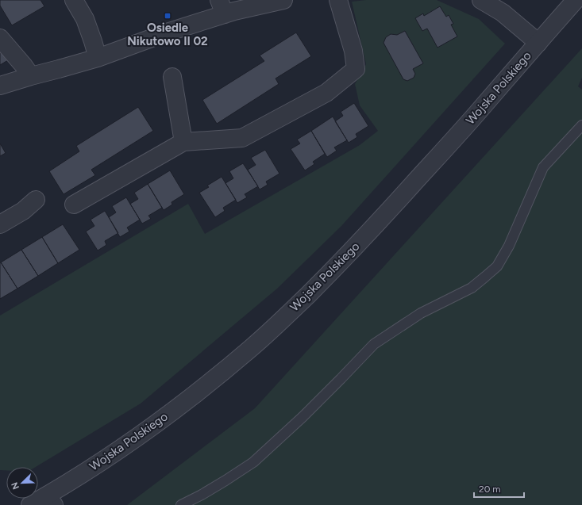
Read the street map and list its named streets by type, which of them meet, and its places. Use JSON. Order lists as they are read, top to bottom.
{
  "streets": {
    "street": ["Wojska Polskiego"]
  },
  "places": {
    "transit": ["Osiedle Nikutowo II 02"]
  },
  "scale_bar": "20 m",
  "north": "bottom left"
}
